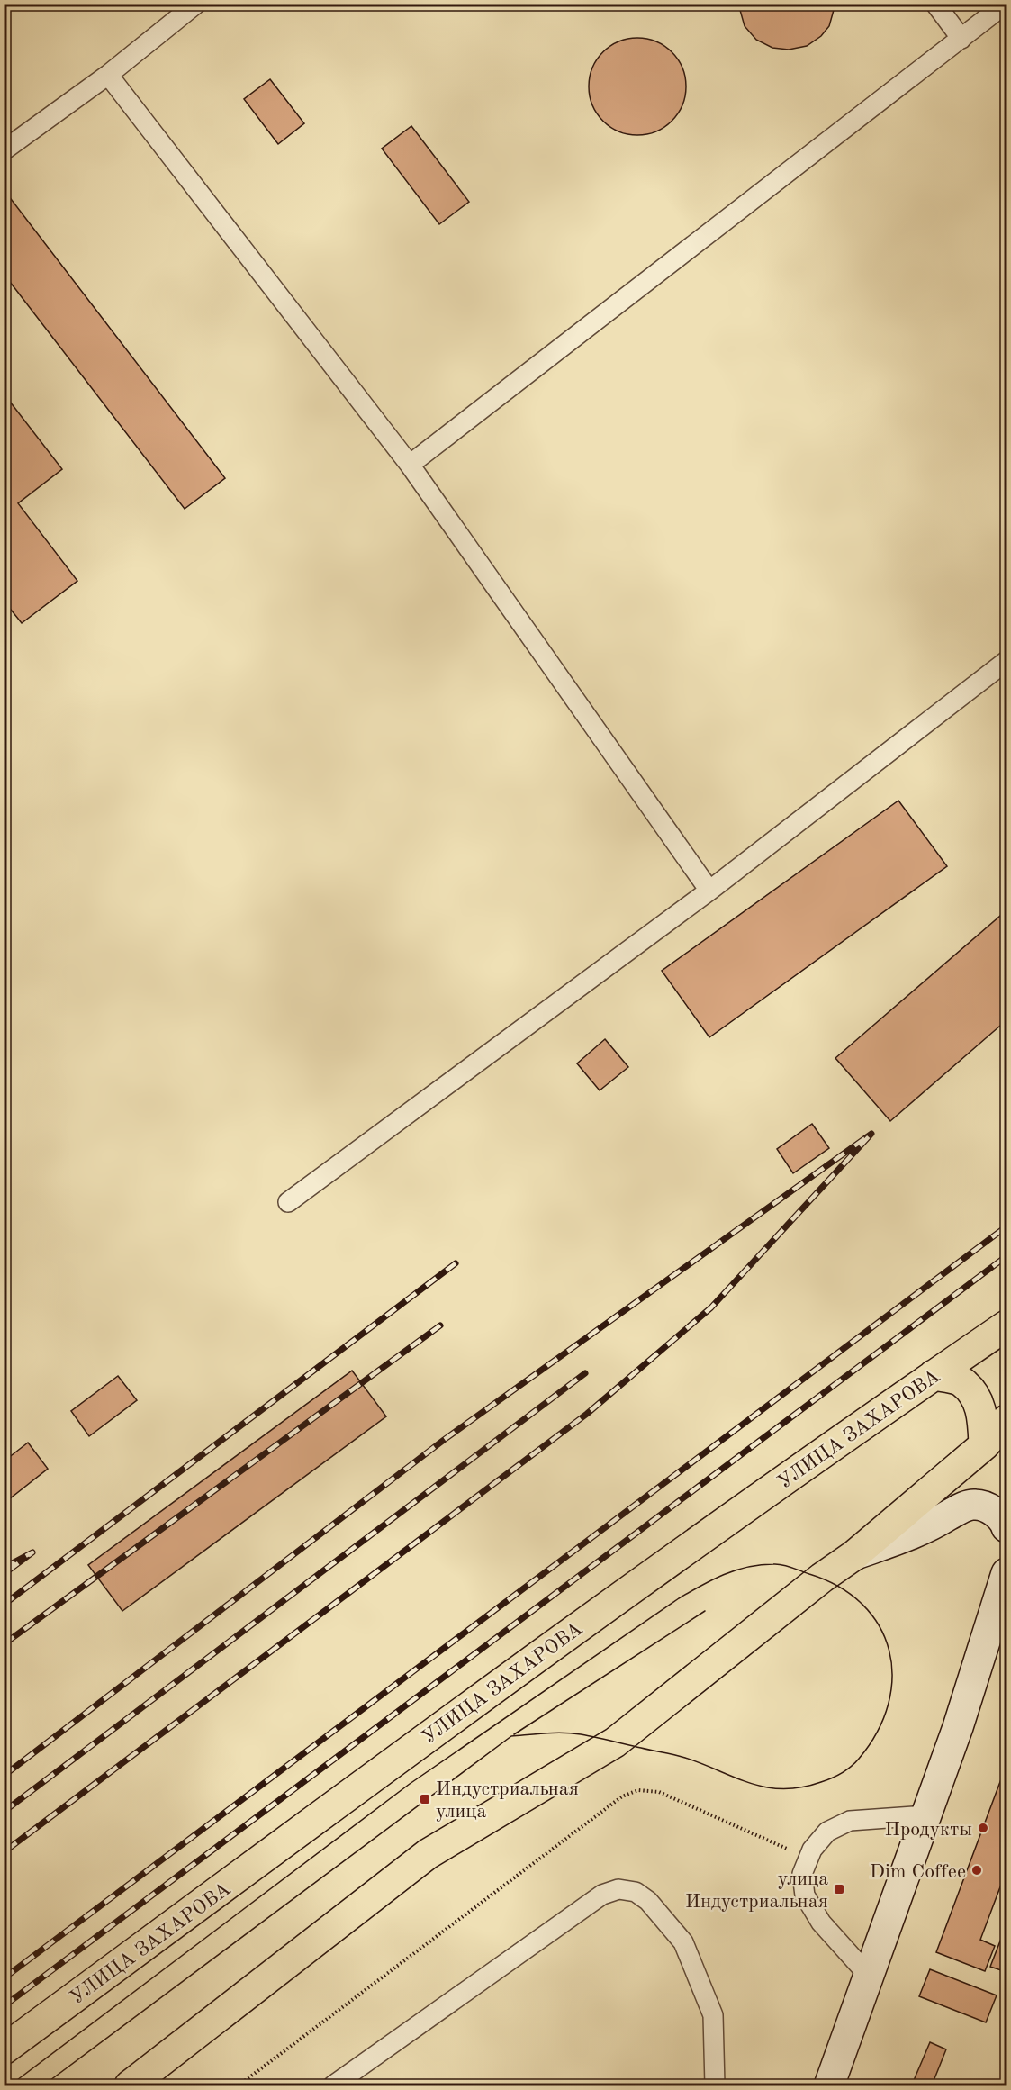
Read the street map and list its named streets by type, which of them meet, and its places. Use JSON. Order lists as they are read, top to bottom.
{
  "streets": {
    "main road": ["УЛИЦА ЗАХАРОВА"]
  },
  "places": {
    "transit": ["Индустриальная улица", "улица Индустриальная"],
    "other": ["Продукты", "Dim Coffee"]
  }
}
